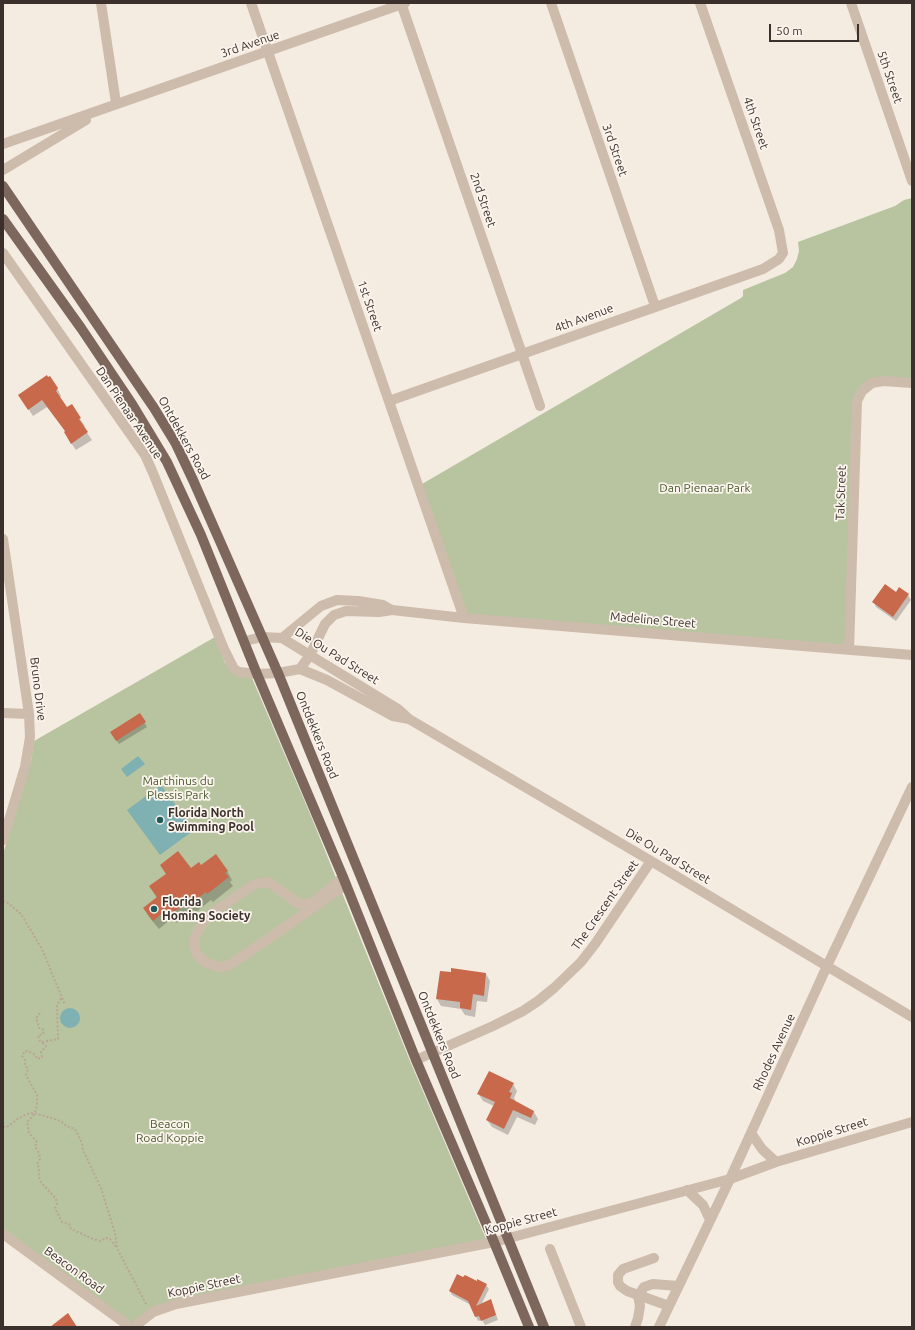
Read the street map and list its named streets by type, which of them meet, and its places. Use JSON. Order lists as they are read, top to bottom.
{
  "streets": {
    "main road": ["Ontdekkers Road"],
    "street": [
      "3rd Avenue",
      "5th Street",
      "4th Street",
      "3rd Street",
      "2nd Street",
      "1st Street",
      "4th Avenue",
      "Dan Pienaar Avenue",
      "Tak Street",
      "Madeline Street",
      "Die Ou Pad Street",
      "Bruno Drive",
      "The Crescent Street",
      "Rhodes Avenue",
      "Koppie Street",
      "Beacon Road"
    ]
  },
  "crossings": [
    ["3rd Avenue", "2nd Street"],
    ["3rd Avenue", "1st Street"],
    ["4th Street", "4th Avenue"],
    ["3rd Street", "4th Avenue"],
    ["2nd Street", "4th Avenue"],
    ["1st Street", "4th Avenue"],
    ["1st Street", "Madeline Street"],
    ["Ontdekkers Road", "Die Ou Pad Street"],
    ["Ontdekkers Road", "The Crescent Street"],
    ["Ontdekkers Road", "Koppie Street"],
    ["Tak Street", "Madeline Street"],
    ["Madeline Street", "Die Ou Pad Street"],
    ["Die Ou Pad Street", "The Crescent Street"],
    ["Die Ou Pad Street", "Rhodes Avenue"],
    ["Rhodes Avenue", "Koppie Street"]
  ],
  "parks": ["Dan Pienaar Park", "Marthinus du Plessis Park", "Beacon Road Koppie"],
  "places": ["Florida North Swimming Pool", "Florida Homing Society"],
  "scale_bar": "50 m"
}
